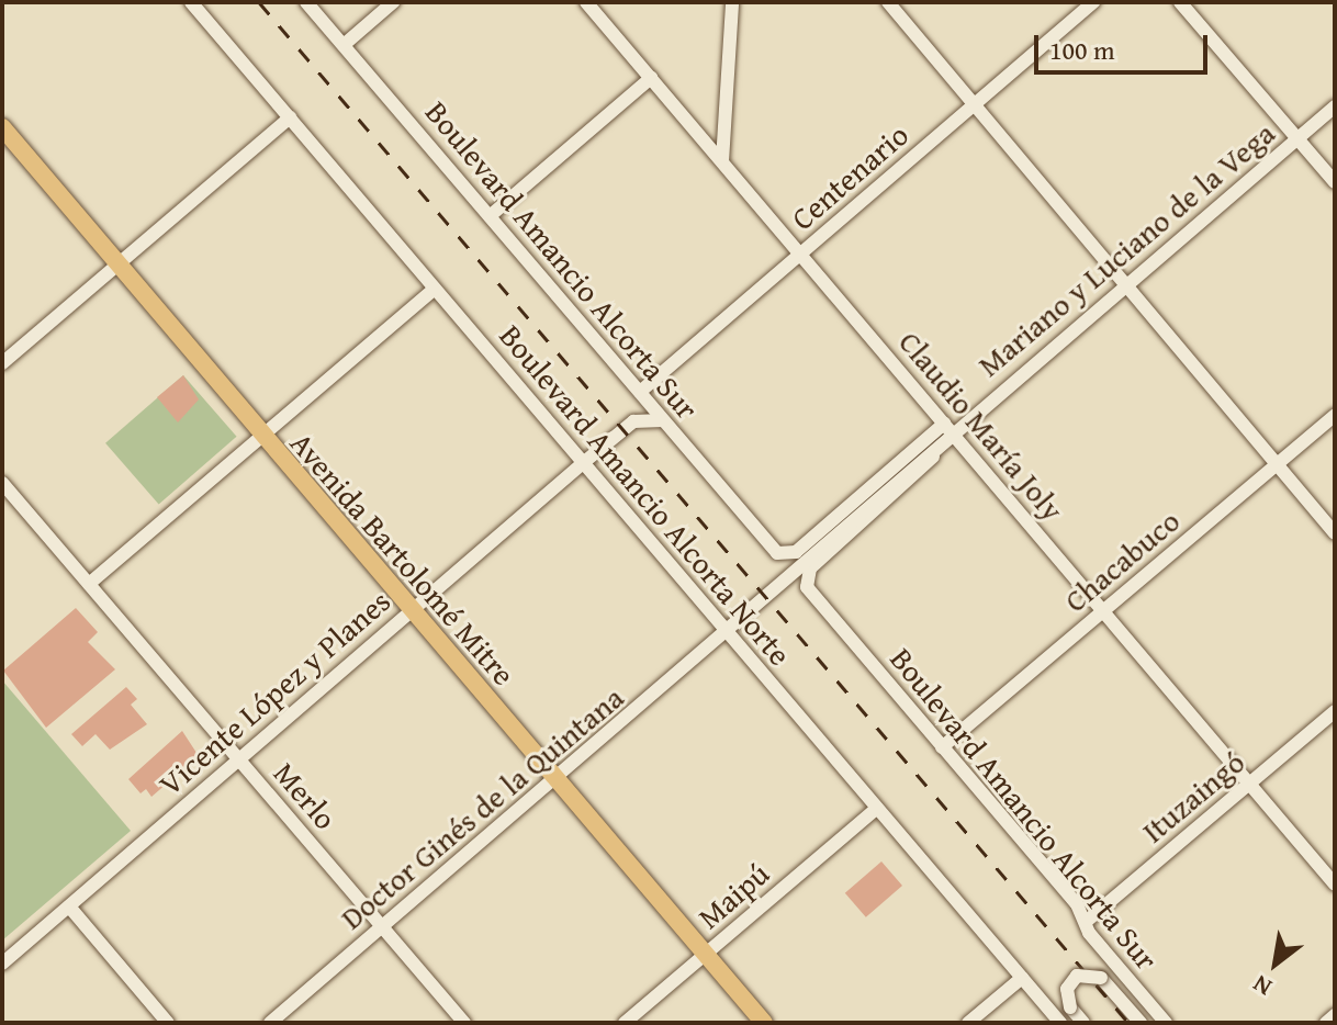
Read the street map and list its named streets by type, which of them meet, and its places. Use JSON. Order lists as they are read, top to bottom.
{
  "streets": {
    "main road": ["Avenida Bartolomé Mitre"],
    "street": [
      "Centenario",
      "Mariano y Luciano de la Vega",
      "Boulevard Amancio Alcorta Sur",
      "Claudio María Joly",
      "Boulevard Amancio Alcorta Norte",
      "Chacabuco",
      "Vicente López y Planes",
      "Merlo",
      "Ituzaingó",
      "Doctor Ginés de la Quintana",
      "Maipú"
    ]
  },
  "crossings": [
    ["Centenario", "Boulevard Amancio Alcorta Sur"],
    ["Centenario", "Claudio María Joly"],
    ["Mariano y Luciano de la Vega", "Boulevard Amancio Alcorta Sur"],
    ["Mariano y Luciano de la Vega", "Claudio María Joly"],
    ["Mariano y Luciano de la Vega", "Doctor Ginés de la Quintana"],
    ["Boulevard Amancio Alcorta Sur", "Chacabuco"],
    ["Boulevard Amancio Alcorta Sur", "Ituzaingó"],
    ["Claudio María Joly", "Chacabuco"],
    ["Claudio María Joly", "Ituzaingó"],
    ["Boulevard Amancio Alcorta Norte", "Vicente López y Planes"],
    ["Boulevard Amancio Alcorta Norte", "Doctor Ginés de la Quintana"],
    ["Boulevard Amancio Alcorta Norte", "Maipú"],
    ["Avenida Bartolomé Mitre", "Vicente López y Planes"],
    ["Avenida Bartolomé Mitre", "Doctor Ginés de la Quintana"],
    ["Avenida Bartolomé Mitre", "Maipú"],
    ["Vicente López y Planes", "Merlo"],
    ["Merlo", "Doctor Ginés de la Quintana"]
  ],
  "scale_bar": "100 m",
  "north": "bottom left"
}
